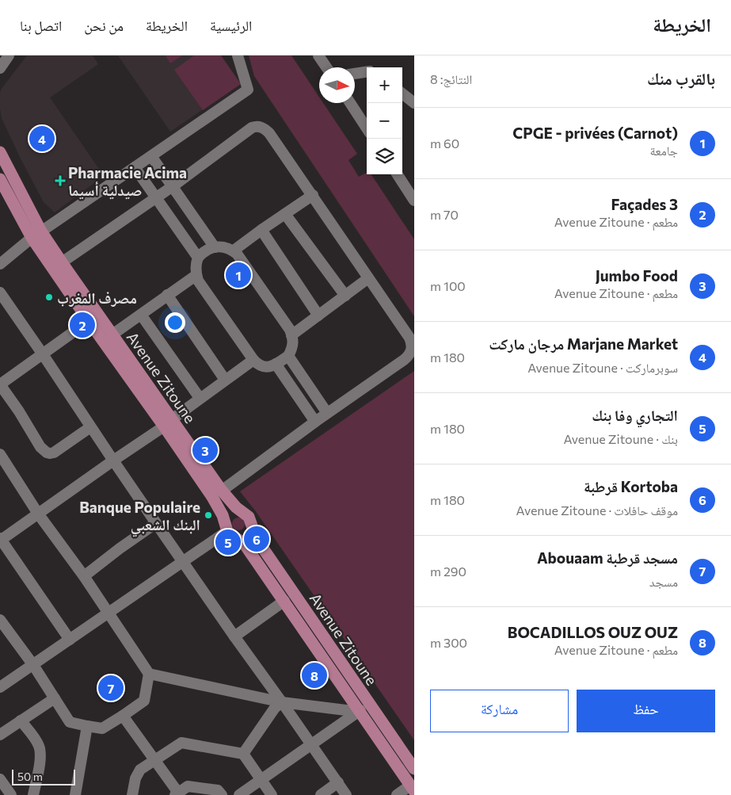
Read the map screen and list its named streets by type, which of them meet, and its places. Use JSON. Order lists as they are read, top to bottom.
{
  "streets": {
    "main road": ["Avenue Zitoune"]
  },
  "places": {
    "health": ["Pharmacie Acima صيدلية أسيما"],
    "other": ["مصرف المغرب", "Banque Populaire البنك الشعبي"]
  },
  "scale_bar": "50 m",
  "north": "right",
  "page": {
    "header": "الخريطة",
    "nav": [
      "الرئيسية",
      "الخريطة",
      "من نحن",
      "اتصل بنا"
    ],
    "heading": ["بالقرب منك", "النتائج: 8"],
    "map_buttons": ["+", "−"],
    "list": [
      {
        "mark": "1",
        "name": "CPGE - privées (Carnot)",
        "note": "جامعة",
        "value": "60 m"
      },
      {
        "mark": "2",
        "name": "3 Façades",
        "note": "مطعم · Avenue Zitoune",
        "value": "70 m"
      },
      {
        "mark": "3",
        "name": "Jumbo Food",
        "note": "مطعم · Avenue Zitoune",
        "value": "100 m"
      },
      {
        "mark": "4",
        "name": "Marjane Market مرجان ماركت",
        "note": "سوبرماركت · Avenue Zitoune",
        "value": "180 m"
      },
      {
        "mark": "5",
        "name": "التجاري وفا بنك",
        "note": "بنك · Avenue Zitoune",
        "value": "180 m"
      },
      {
        "mark": "6",
        "name": "Kortoba قرطبة",
        "note": "موقف حافلات · Avenue Zitoune",
        "value": "180 m"
      },
      {
        "mark": "7",
        "name": "مسجد قرطبة Abouaam",
        "note": "مسجد",
        "value": "290 m"
      },
      {
        "mark": "8",
        "name": "BOCADILLOS OUZ OUZ",
        "note": "مطعم · Avenue Zitoune",
        "value": "300 m"
      }
    ],
    "pins": [
      "4",
      "1",
      "2",
      "3",
      "6",
      "5",
      "8",
      "7"
    ],
    "buttons": ["حفظ", "مشاركة"],
    "scale": "50 m"
  }
}
